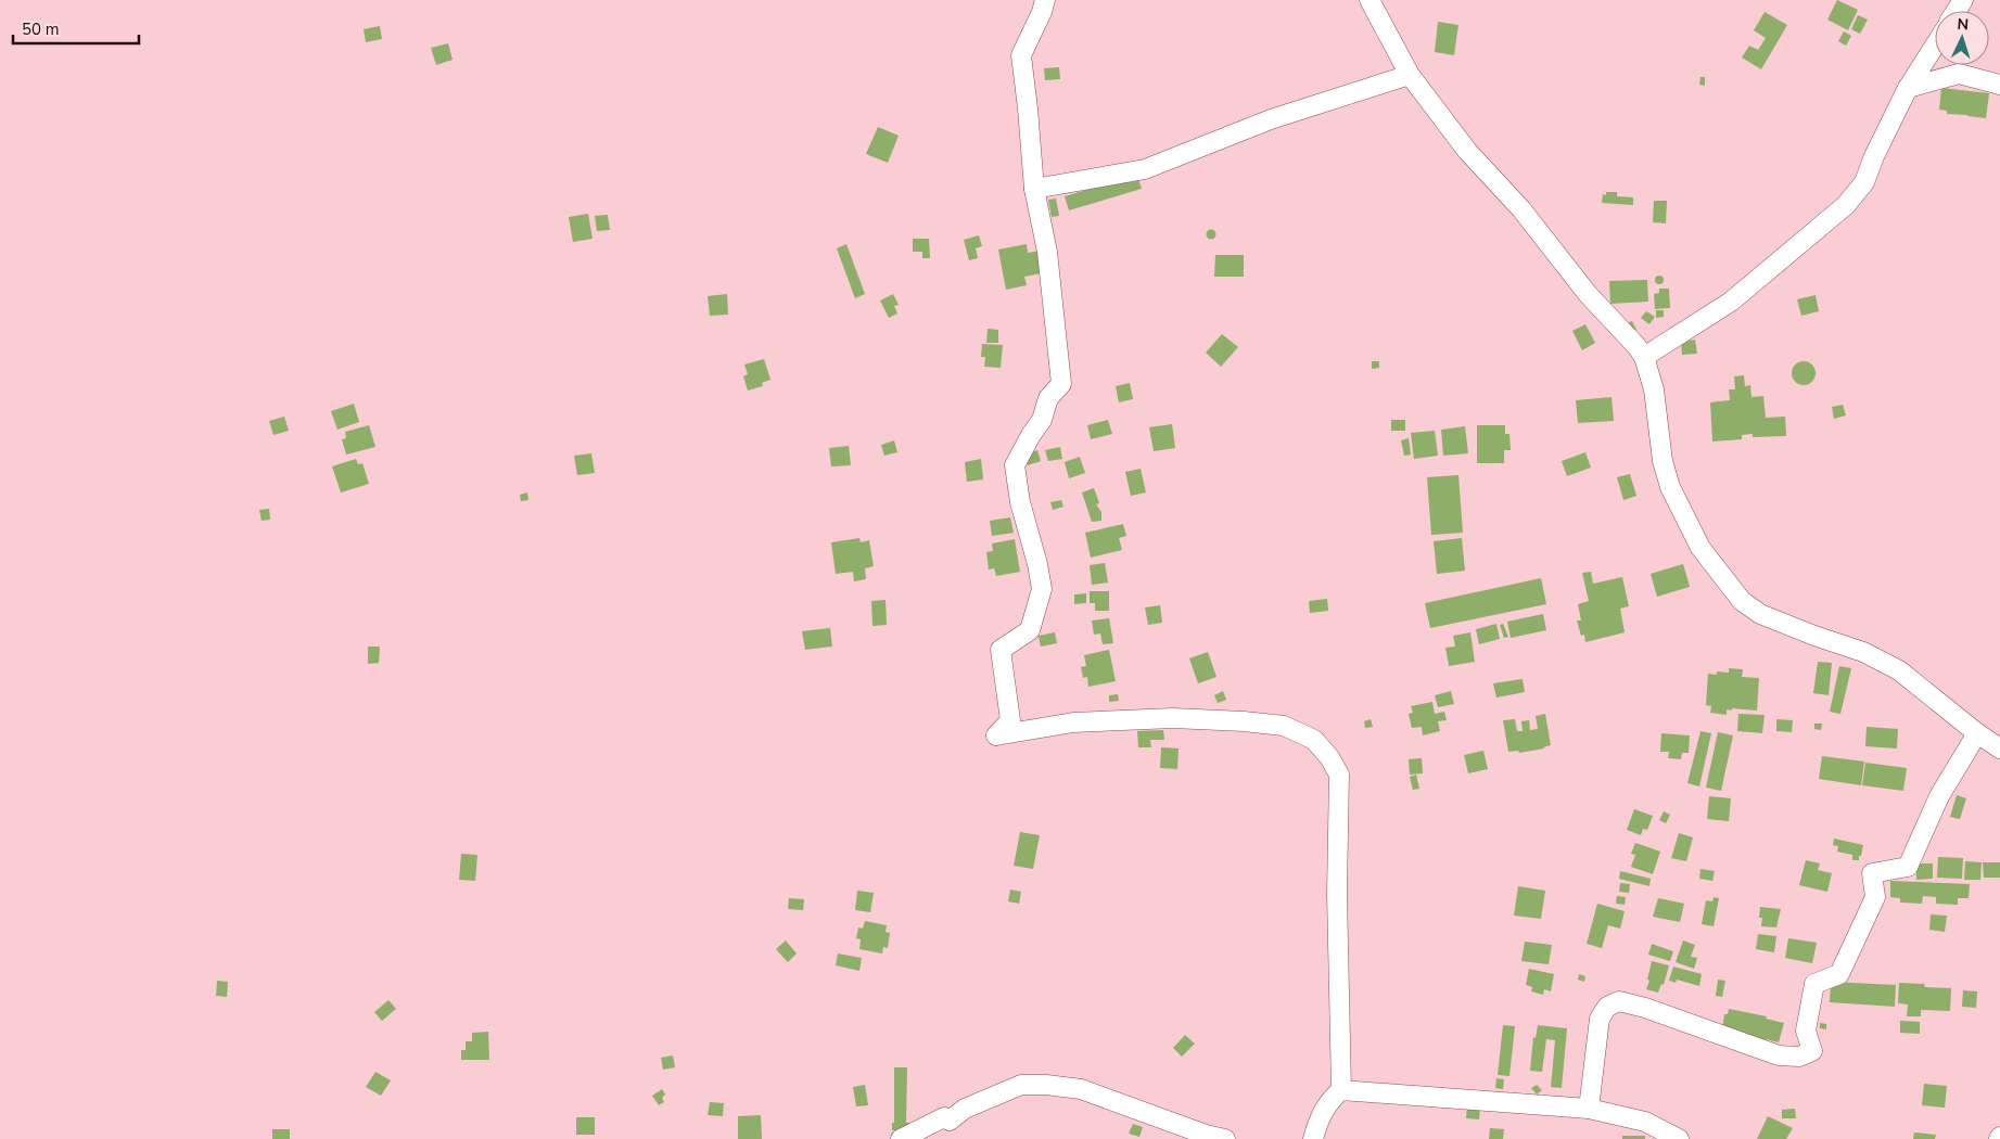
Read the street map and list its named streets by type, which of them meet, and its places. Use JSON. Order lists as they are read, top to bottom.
{
  "scale_bar": "50 m",
  "north": "top"
}
